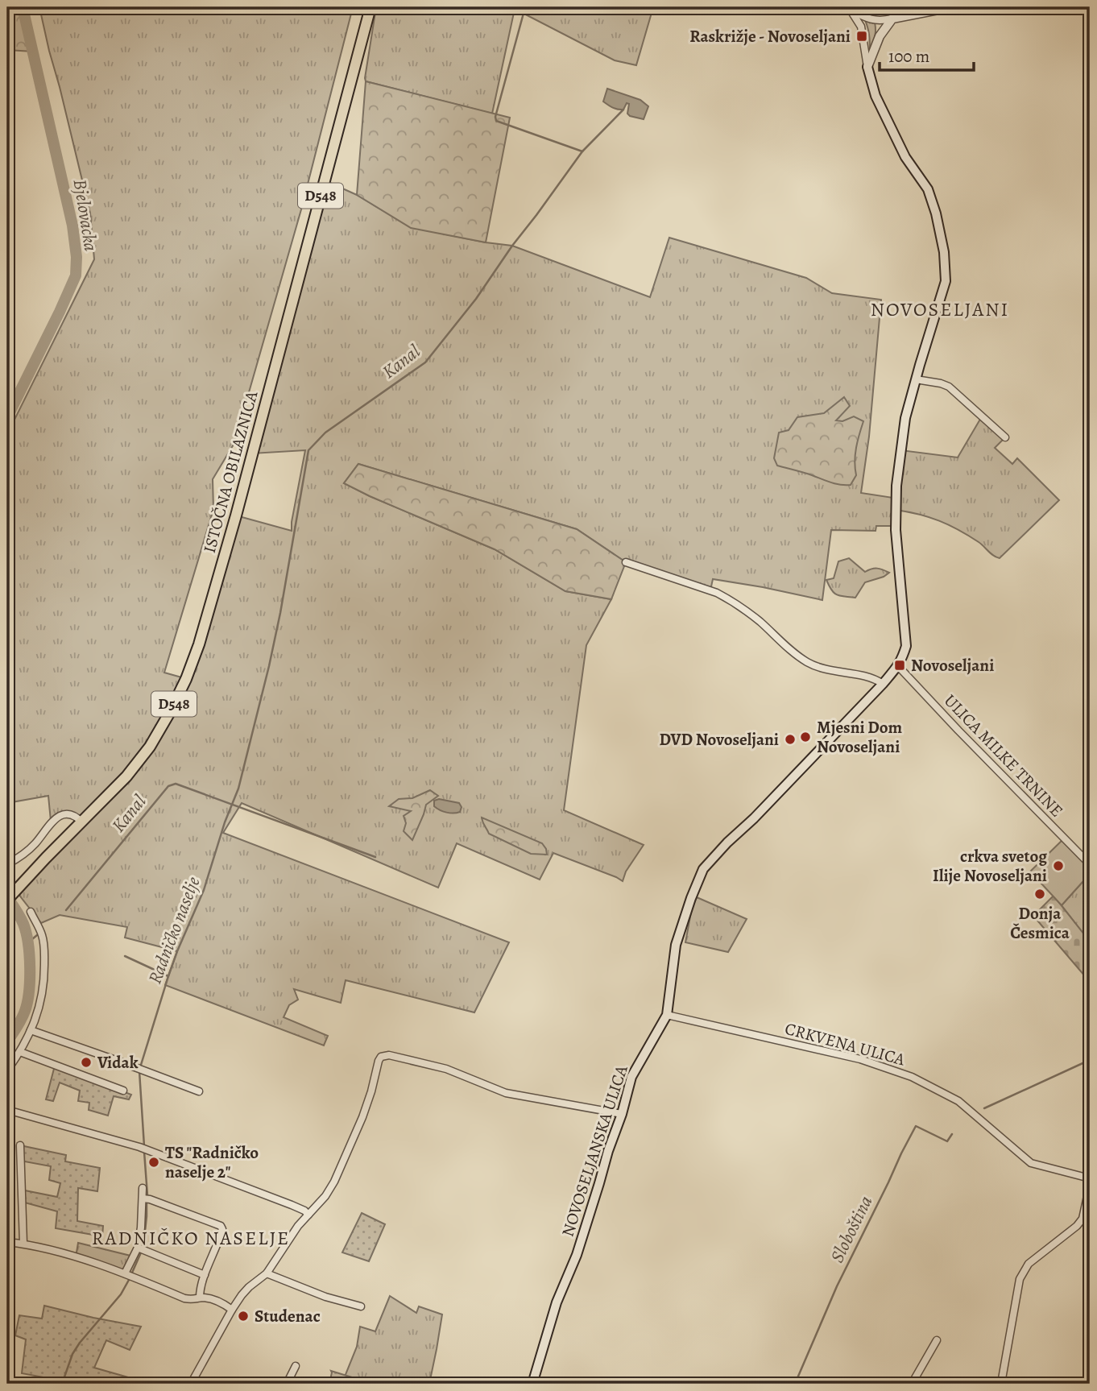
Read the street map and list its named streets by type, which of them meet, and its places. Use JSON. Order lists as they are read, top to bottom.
{
  "streets": {
    "main road": ["D548", "ISTOČNA OBILAZNICA", "NOVOSELJANSKA ULICA"],
    "street": ["ULICA MILKE TRNINE", "CRKVENA ULICA"]
  },
  "crossings": [
    ["ULICA MILKE TRNINE", "NOVOSELJANSKA ULICA"],
    ["CRKVENA ULICA", "NOVOSELJANSKA ULICA"]
  ],
  "districts": ["NOVOSELJANI", "RADNIČKO NASELJE"],
  "water": [
    "Bjelovacka",
    "Kanal",
    "Radničko naselje",
    "Sloboština"
  ],
  "places": {
    "transit": ["Raskrižje - Novoseljani", "Novoseljani"],
    "other": [
      "Mjesni Dom Novoseljani",
      "DVD Novoseljani",
      "crkva svetog Ilije Novoseljani",
      "Donja Česmica",
      "Vidak",
      "TS \"Radničko naselje 2\"",
      "Studenac"
    ]
  },
  "scale_bar": "100 m"
}
